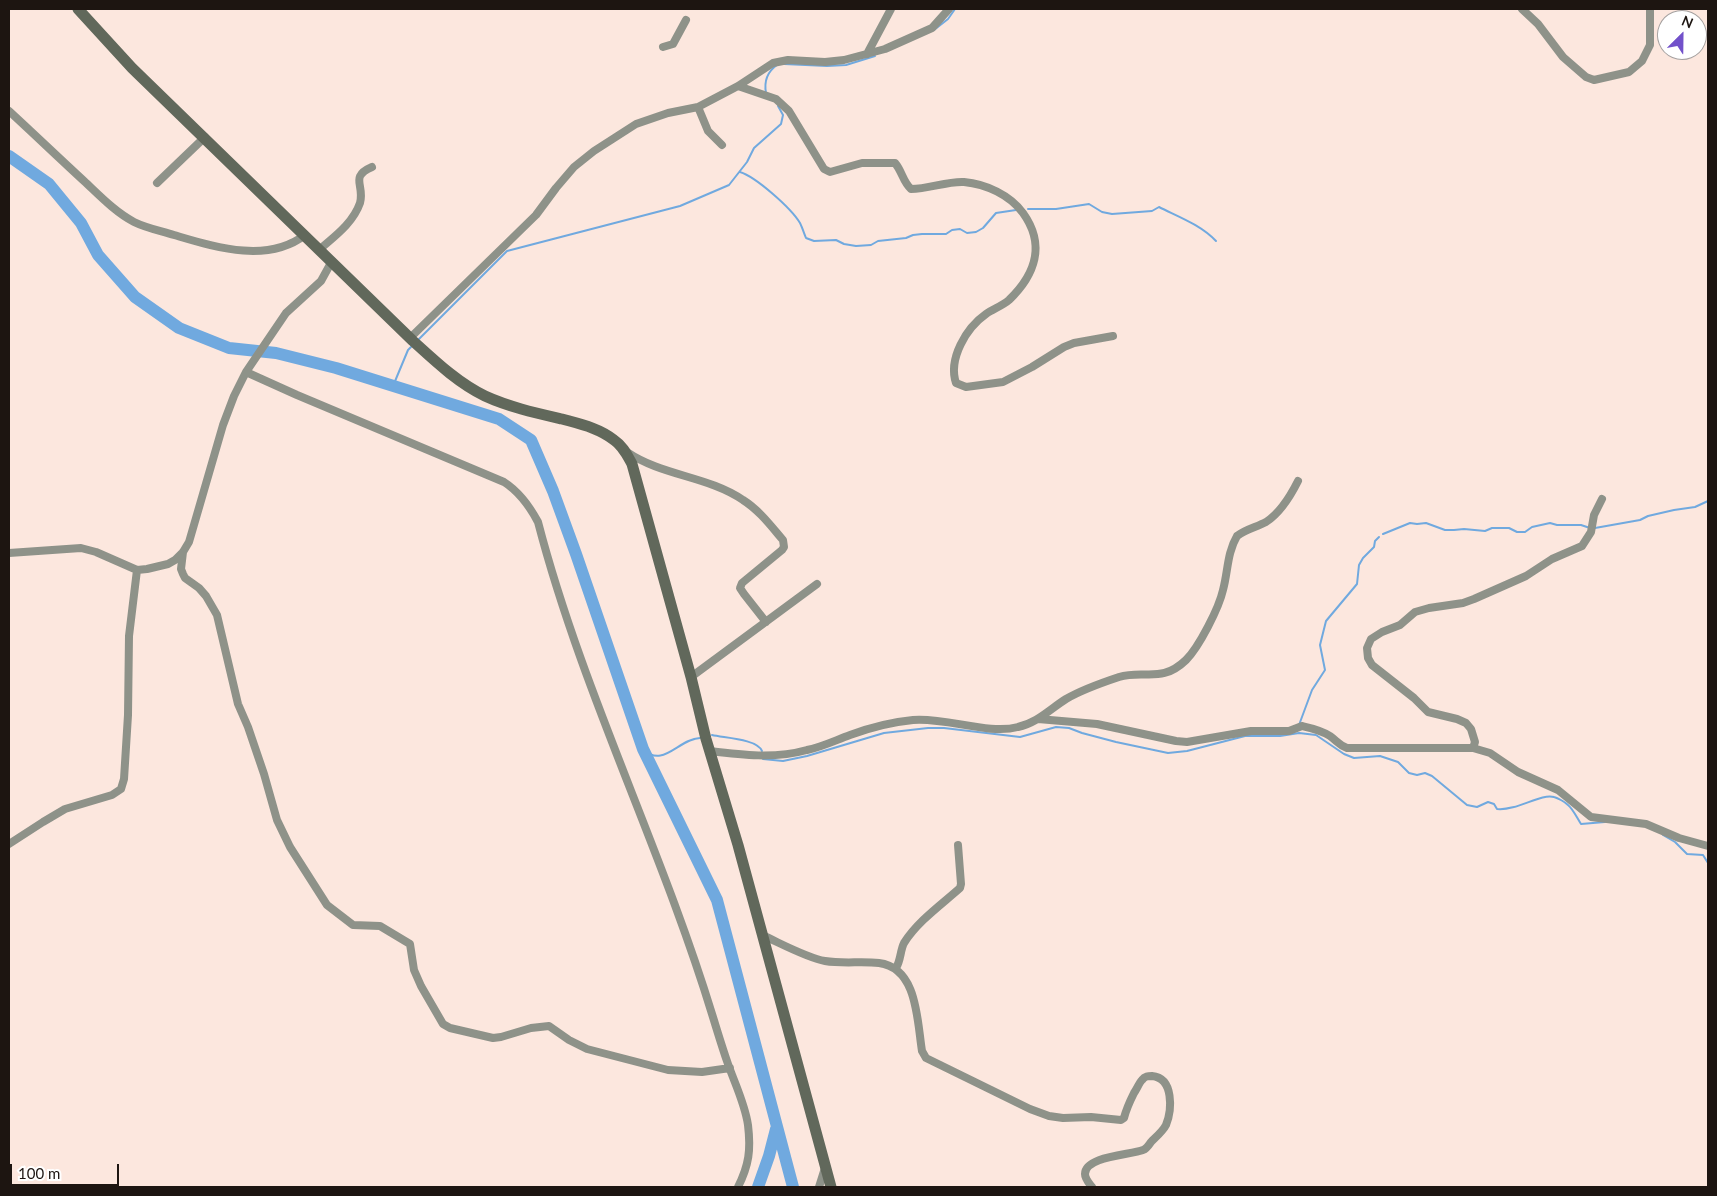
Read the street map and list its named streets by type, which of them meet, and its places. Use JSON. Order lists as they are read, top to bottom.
{
  "scale_bar": "100 m",
  "north": "top right"
}
